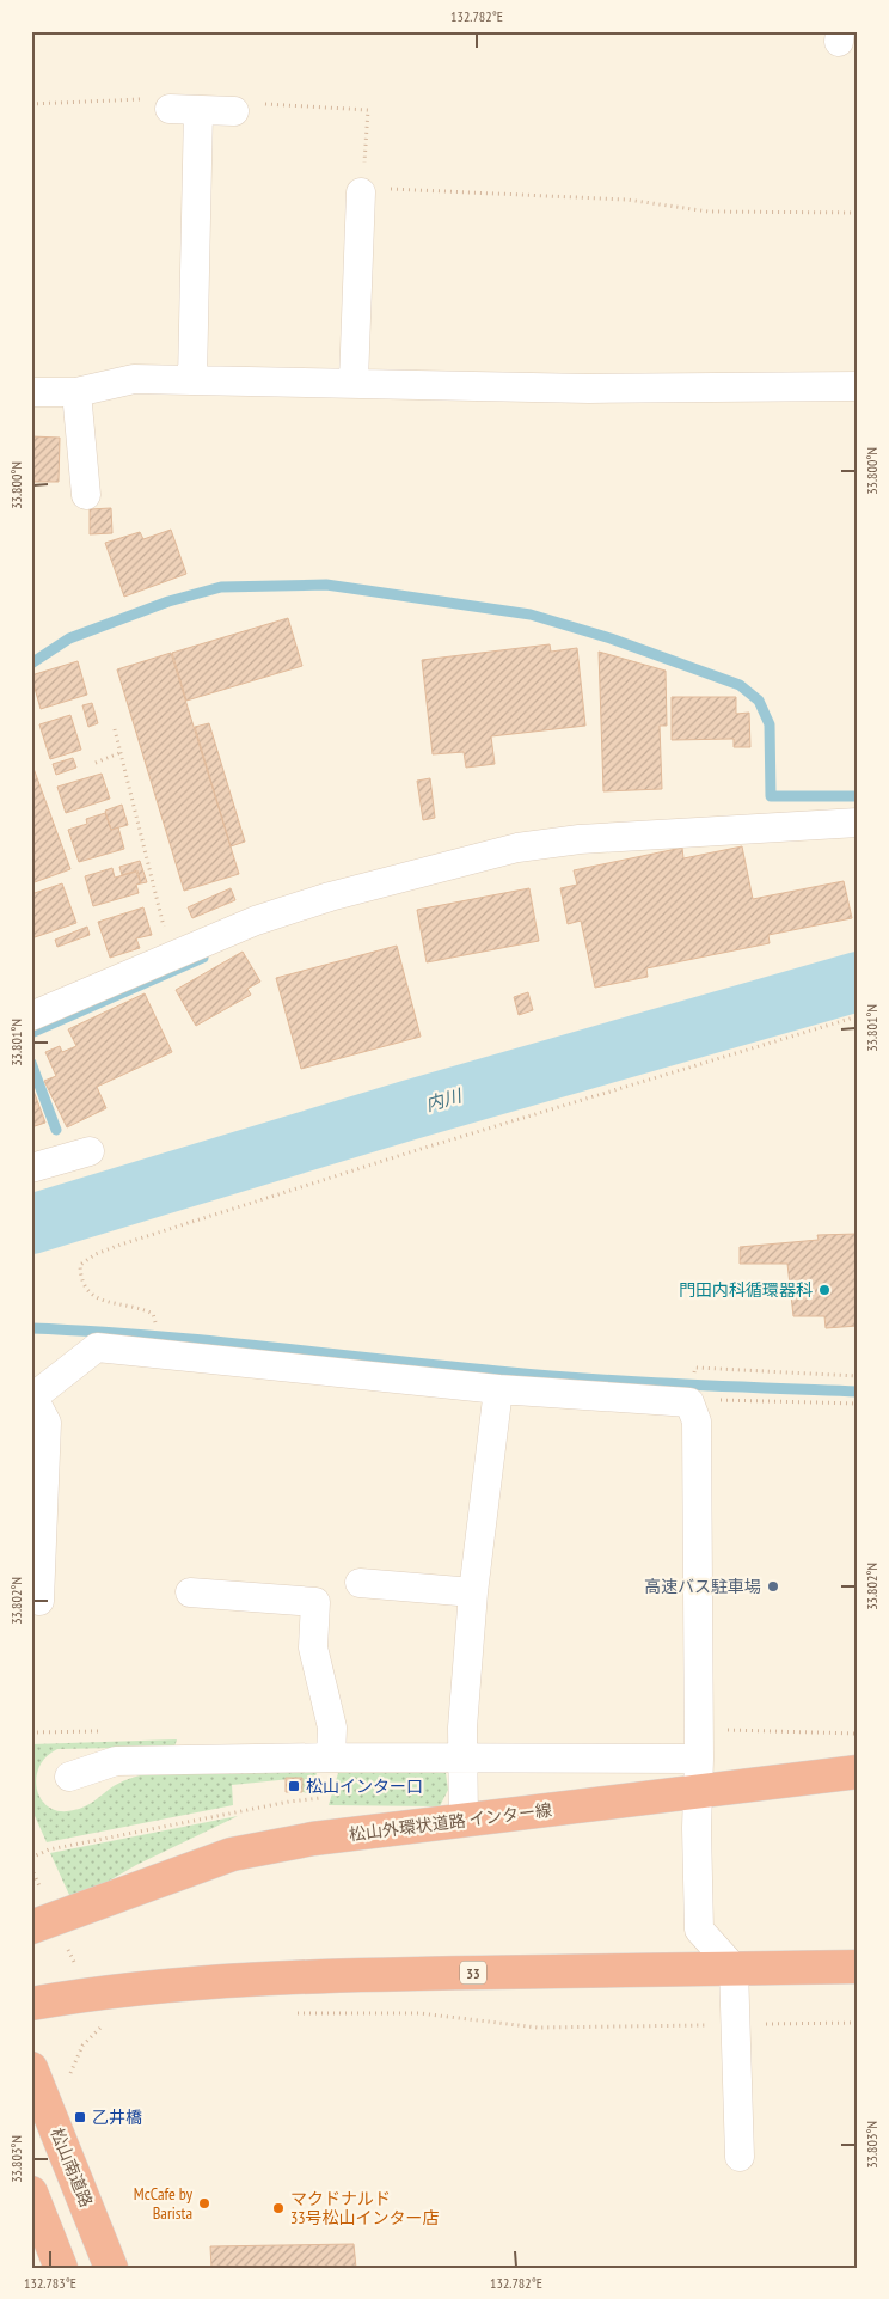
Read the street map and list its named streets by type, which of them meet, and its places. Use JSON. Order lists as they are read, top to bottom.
{
  "streets": {
    "highway": ["松山外環状道路 インター線", "33", "松山南道路"]
  },
  "water": ["内川"],
  "places": {
    "other": [
      "門田内科循環器科",
      "高速バス駐車場",
      "McCafe by Barista",
      "マクドナルド 33号松山インター店"
    ],
    "transit": ["松山インター口", "乙井橋"]
  },
  "coordinates": [
    "132.782°E",
    "33.800°N",
    "33.801°N",
    "33.802°N",
    "33.803°N",
    "132.783°E"
  ]
}
